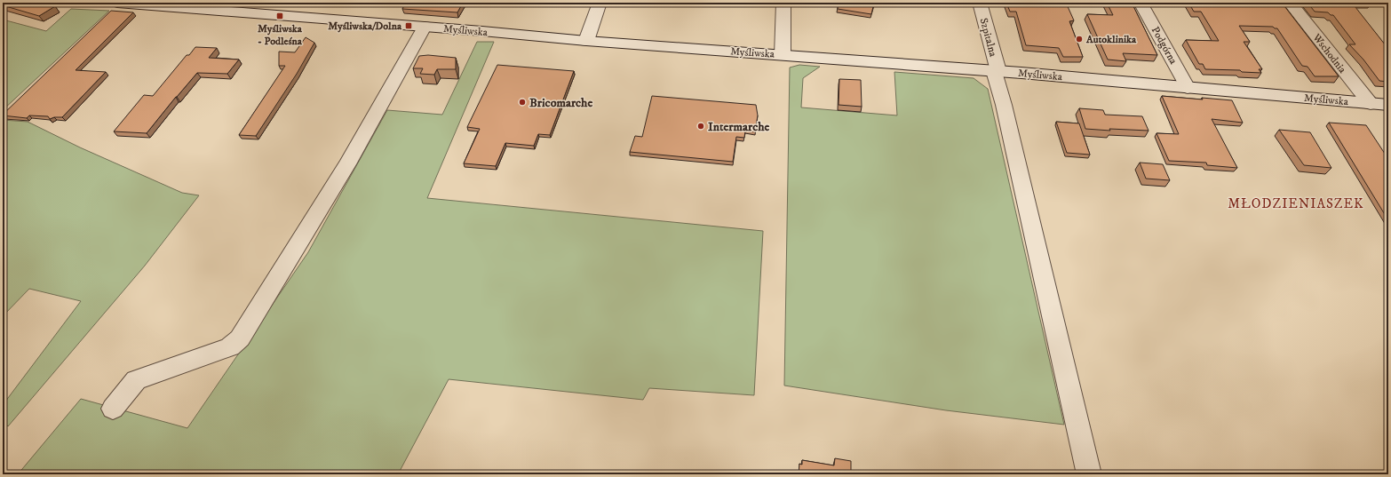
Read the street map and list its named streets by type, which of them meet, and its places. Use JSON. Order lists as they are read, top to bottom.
{
  "streets": {
    "street": [
      "Myśliwska",
      "Szpitalna",
      "Podgórna",
      "Wschodnia"
    ]
  },
  "crossings": [
    ["Myśliwska", "Szpitalna"],
    ["Myśliwska", "Podgórna"],
    ["Myśliwska", "Wschodnia"]
  ],
  "districts": ["MŁODZIENIASZEK"],
  "places": {
    "transit": ["Myśliwska - Podleśna", "Myśliwska/Dolna"],
    "other": ["Autoklinika", "Bricomarche", "Intermarche"]
  }
}
